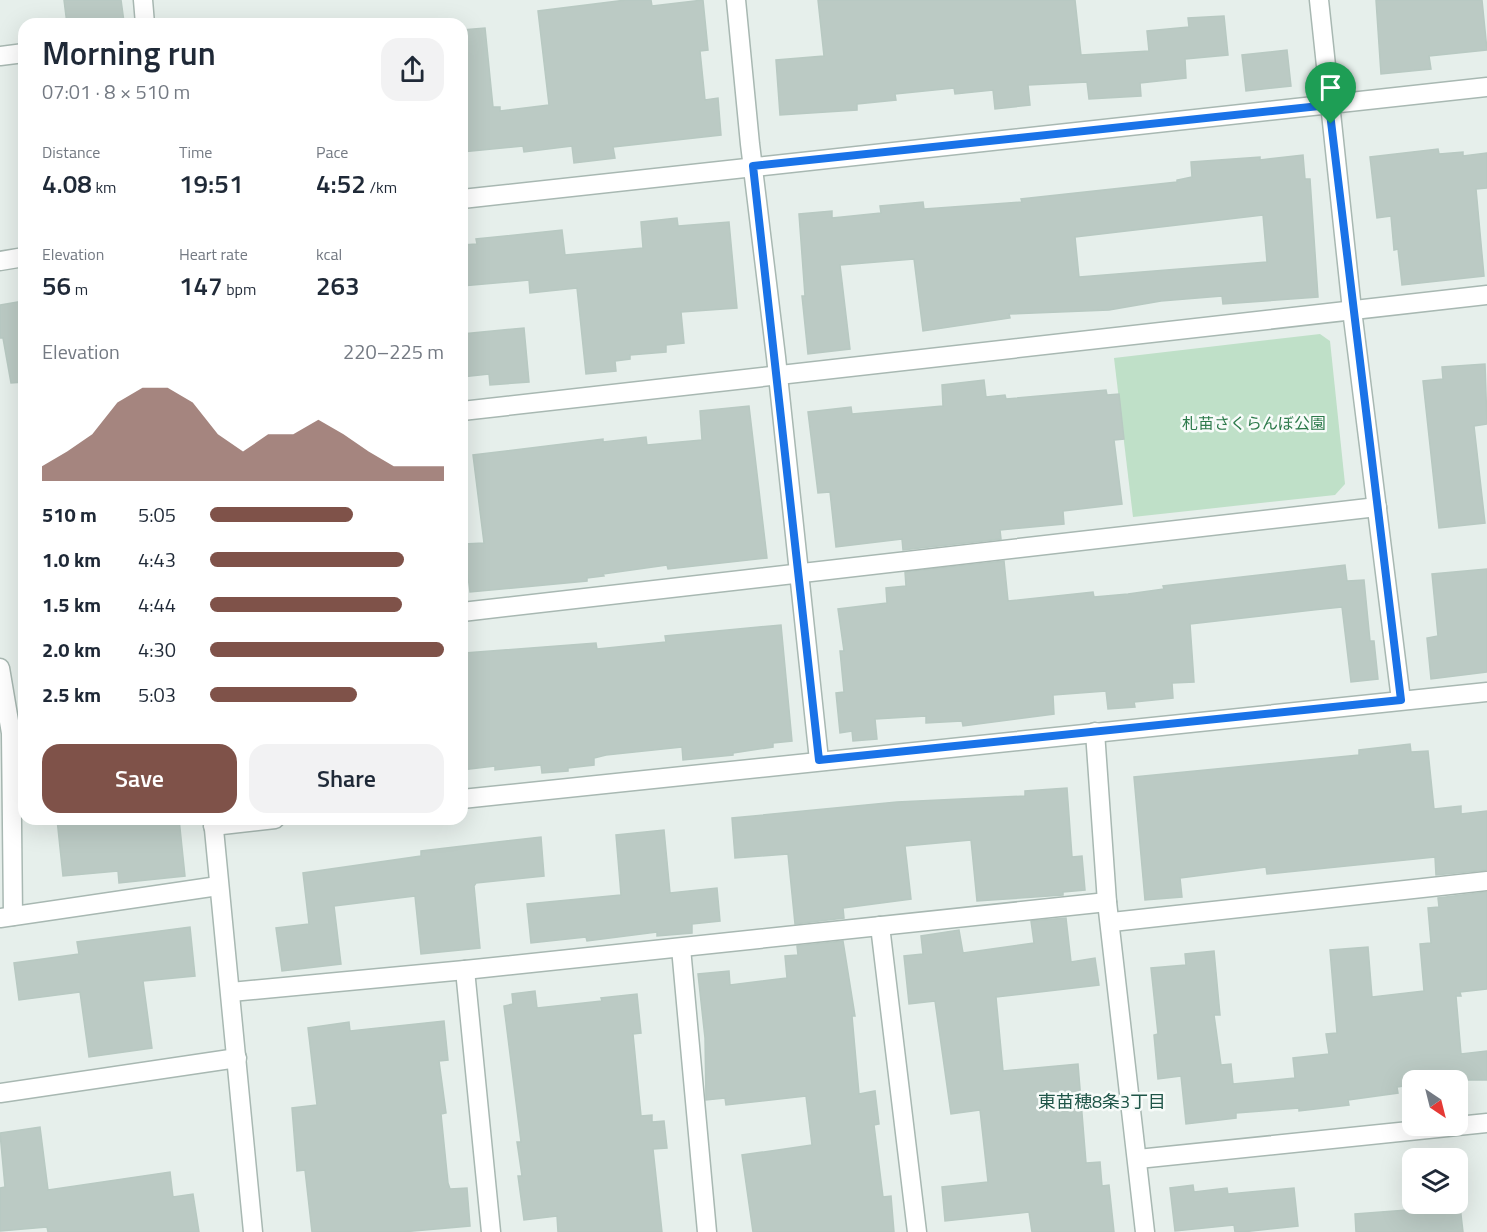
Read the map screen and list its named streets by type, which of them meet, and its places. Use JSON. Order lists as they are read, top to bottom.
{
  "districts": ["東苗穂8条3丁目"],
  "parks": ["札苗さくらんぼ公園"],
  "north": "bottom right",
  "page": {
    "heading": ["Morning run", "07:01 · 8 × 510 m"],
    "stats": [
      ["Distance", "4.08 km"],
      ["Time", "19:51"],
      ["Pace", "4:52 /km"],
      ["Elevation", "56 m"],
      ["Heart rate", "147 bpm"],
      ["kcal", "263"]
    ],
    "chart": ["Elevation", "220–225 m"],
    "list": [
      {
        "name": "510 m",
        "note": "5:05"
      },
      {
        "name": "1.0 km",
        "note": "4:43"
      },
      {
        "name": "1.5 km",
        "note": "4:44"
      },
      {
        "name": "2.0 km",
        "note": "4:30"
      },
      {
        "name": "2.5 km",
        "note": "5:03"
      }
    ],
    "buttons": ["Save", "Share"]
  }
}
